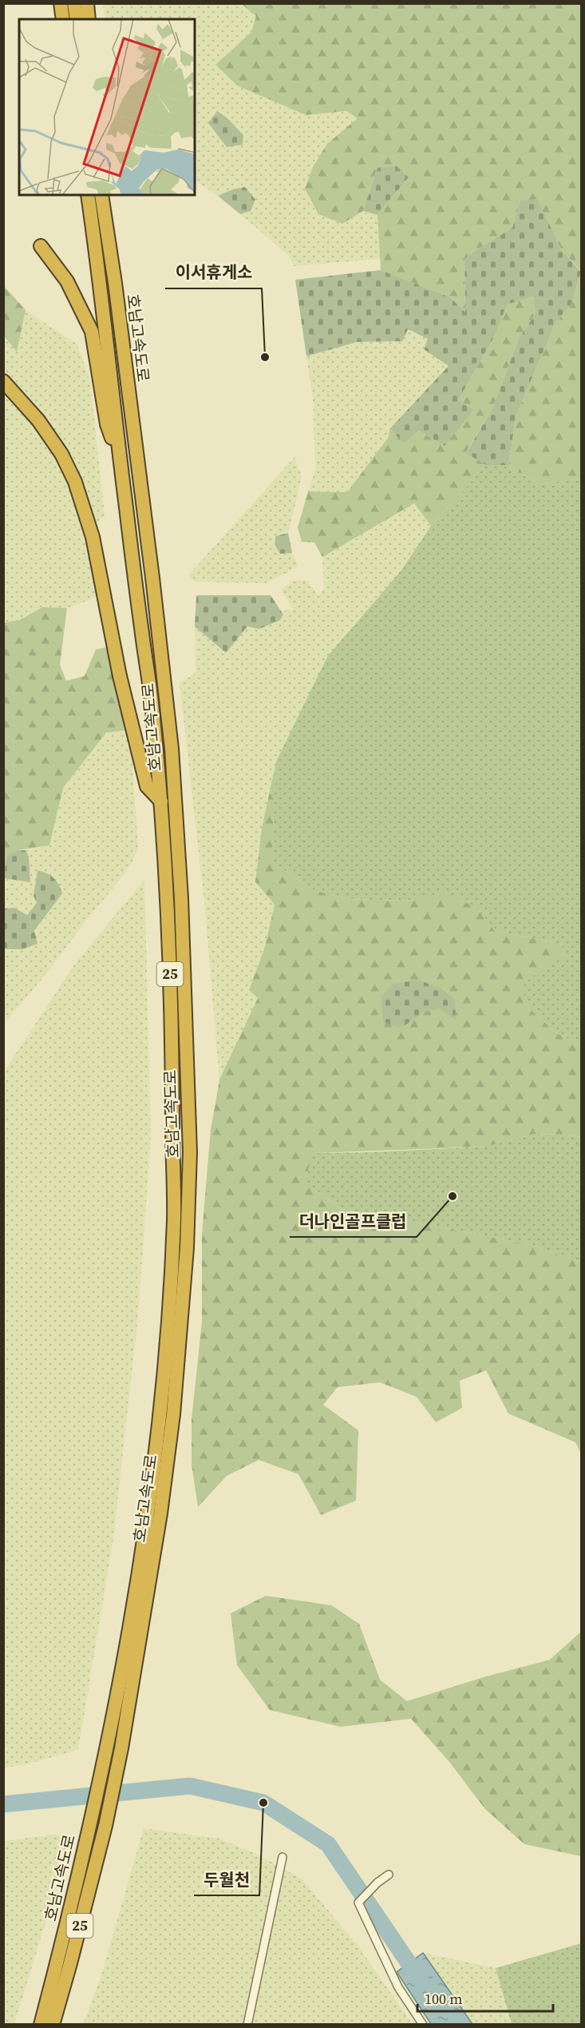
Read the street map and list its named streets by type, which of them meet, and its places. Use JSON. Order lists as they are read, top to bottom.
{
  "streets": {
    "highway": ["호남고속도로", "25"]
  },
  "places": ["이서휴게소", "더나인골프클럽", "두월천"],
  "scale_bar": "100 m"
}
